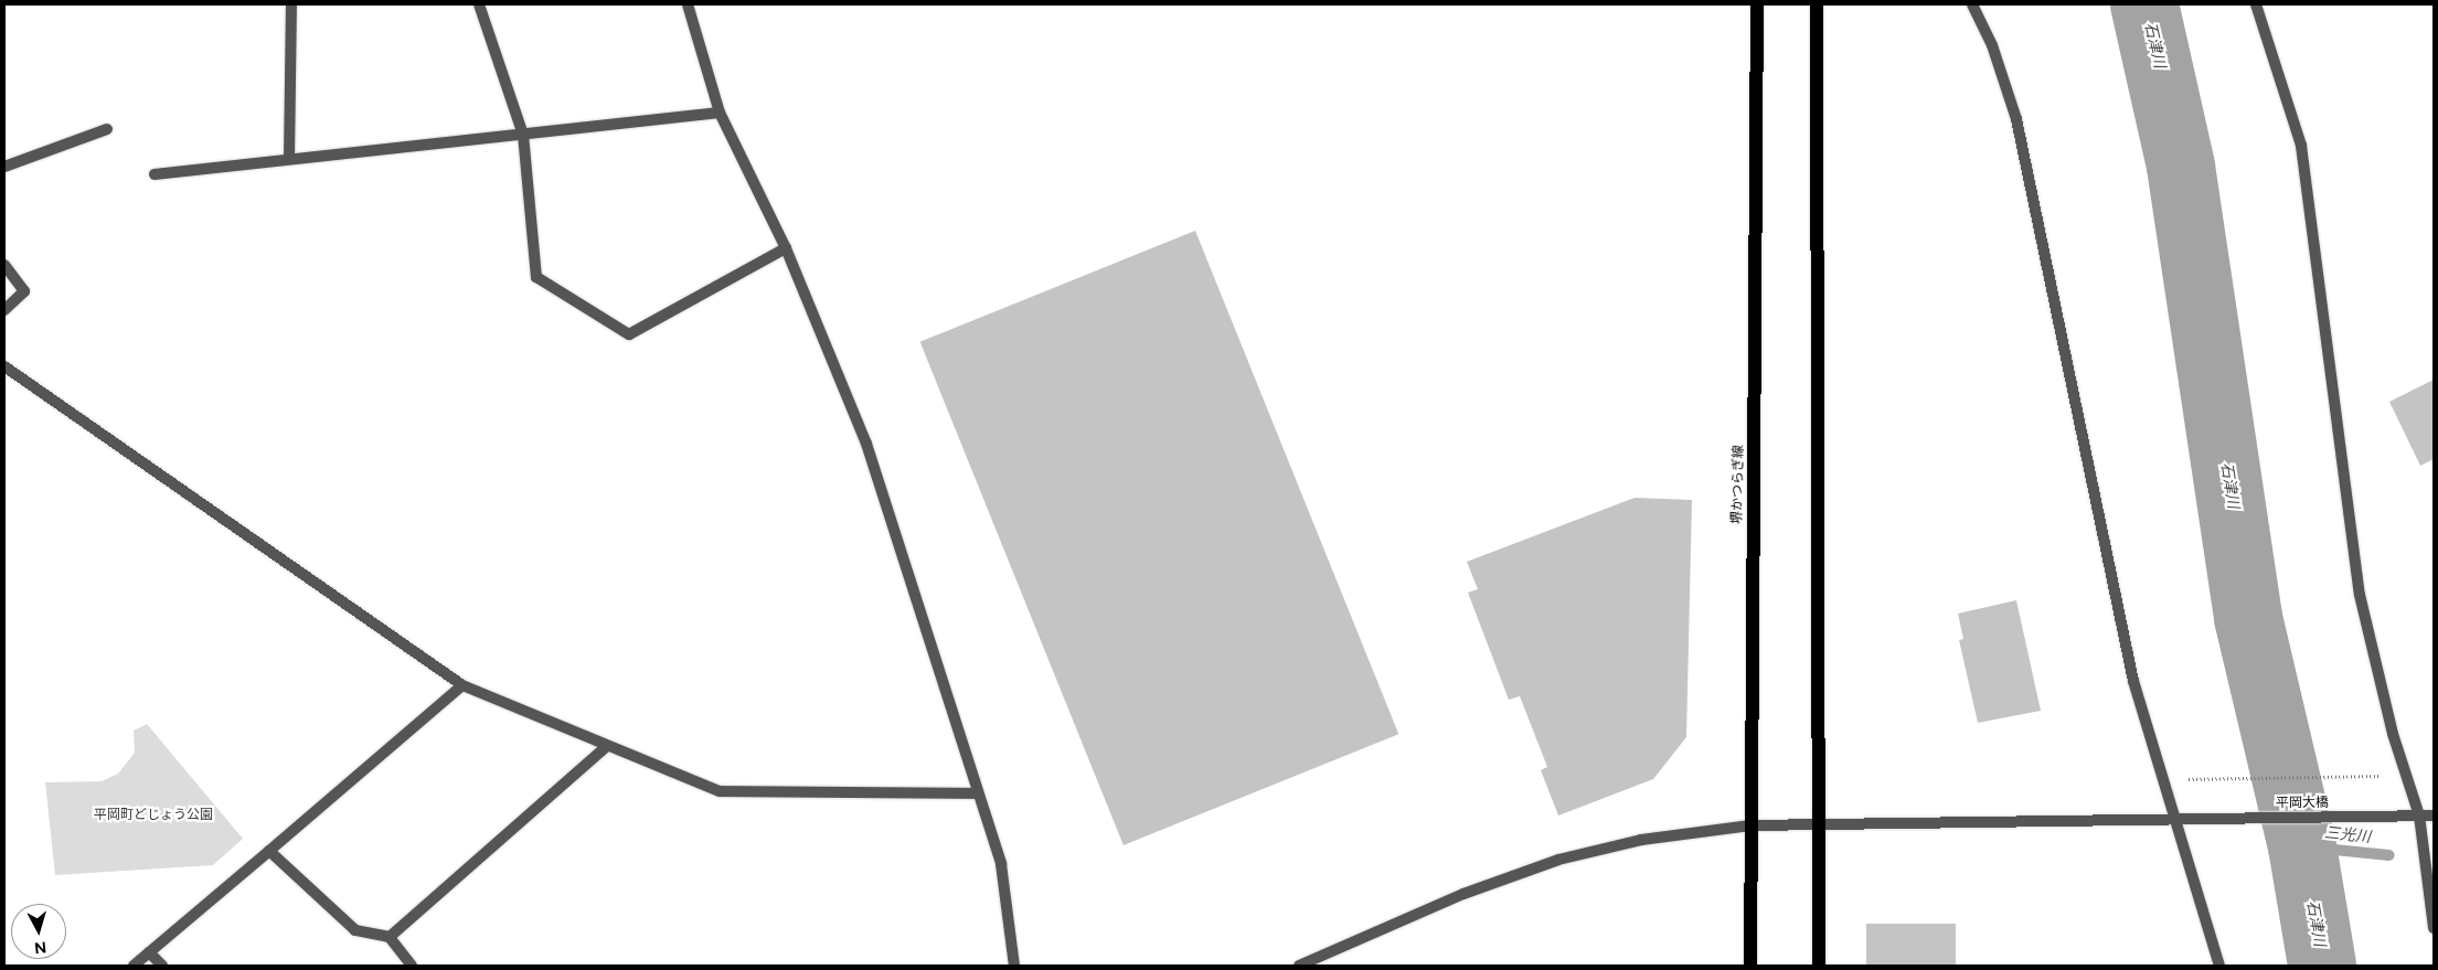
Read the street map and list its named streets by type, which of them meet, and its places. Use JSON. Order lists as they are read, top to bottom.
{
  "streets": {
    "main road": ["堺かつらぎ線"],
    "street": ["平岡大橋"]
  },
  "crossings": [
    ["堺かつらぎ線", "平岡大橋"]
  ],
  "water": ["石津川", "三光川"],
  "parks": ["平岡町どじょう公園"],
  "north": "bottom"
}
